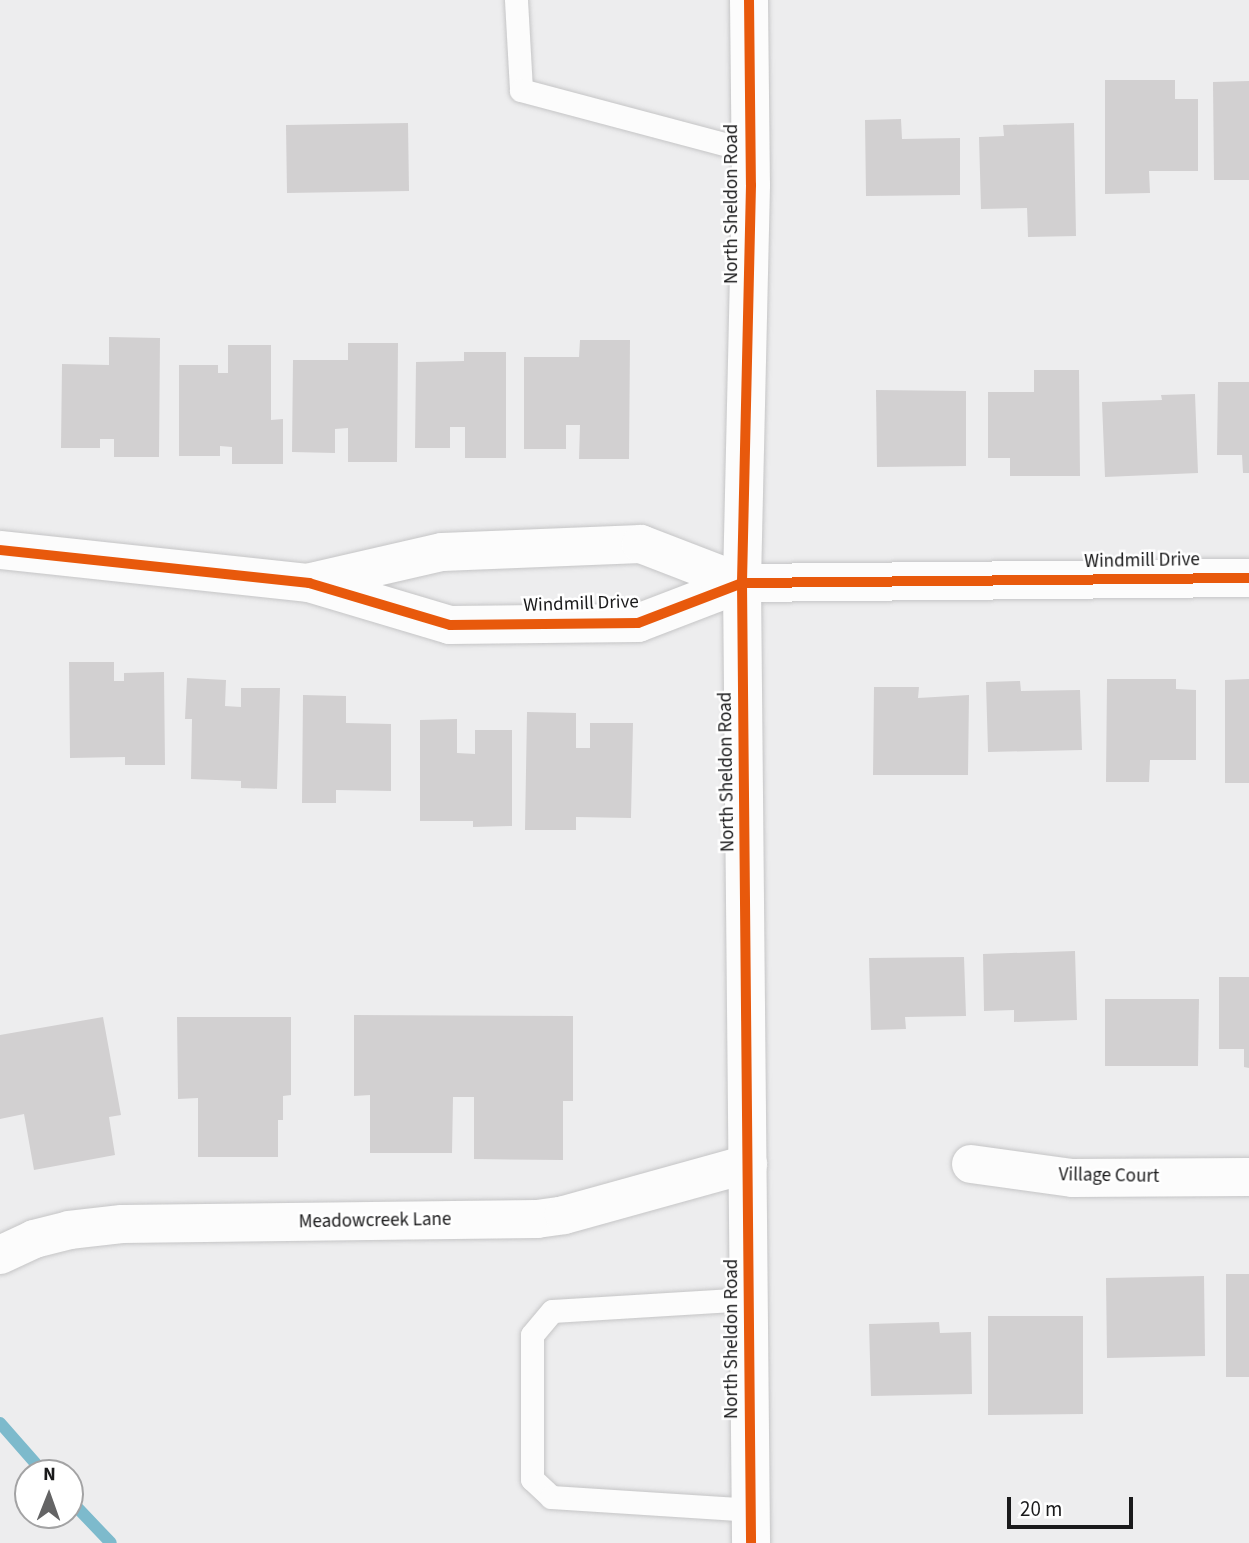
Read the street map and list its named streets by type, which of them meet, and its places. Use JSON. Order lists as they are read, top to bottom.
{
  "streets": {
    "street": [
      "North Sheldon Road",
      "Windmill Drive",
      "Village Court",
      "Meadowcreek Lane"
    ]
  },
  "crossings": [
    ["North Sheldon Road", "Windmill Drive"],
    ["North Sheldon Road", "Meadowcreek Lane"]
  ],
  "scale_bar": "20 m",
  "north": "top"
}
